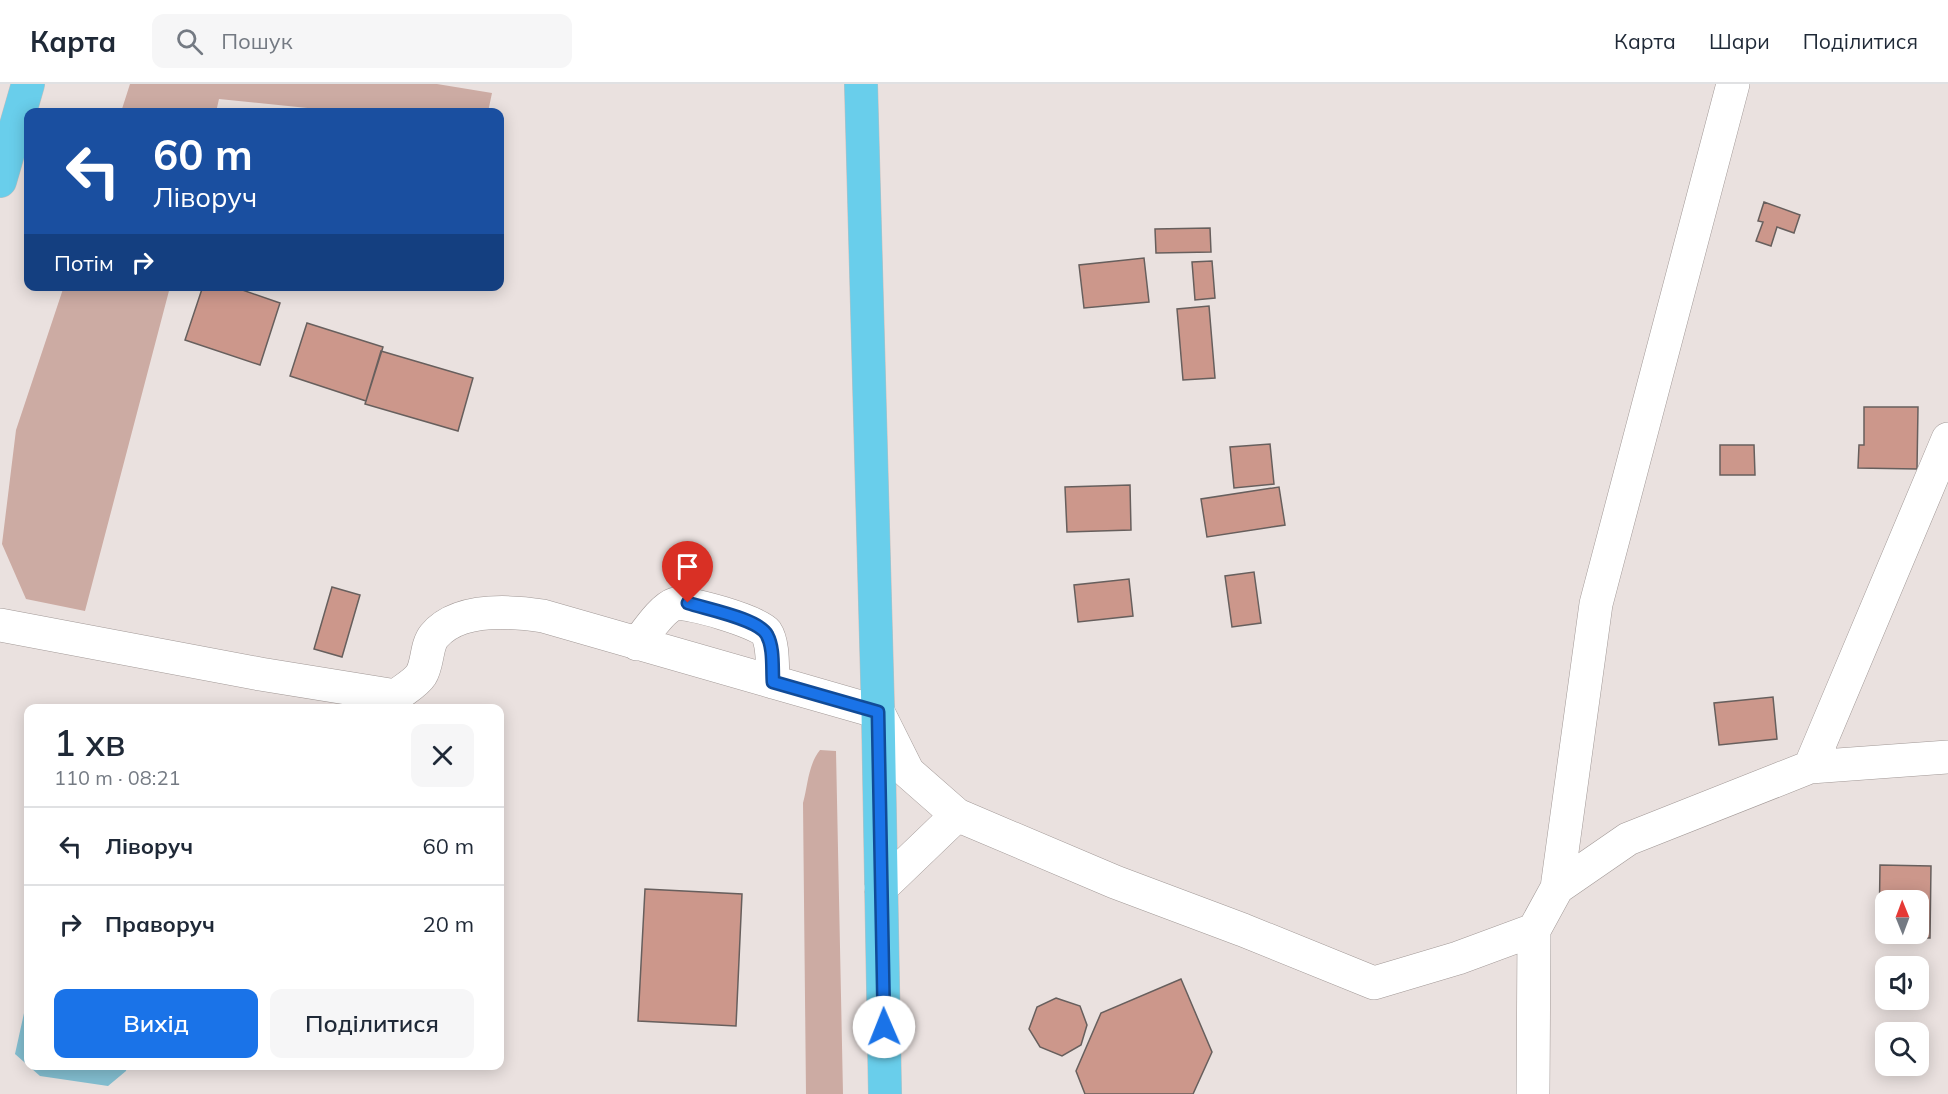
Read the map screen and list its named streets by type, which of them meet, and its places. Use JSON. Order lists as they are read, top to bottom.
{
  "north": "top",
  "page": {
    "header": "Карта",
    "search": "Пошук",
    "nav": ["Карта", "Шари", "Поділитися"],
    "turn": ["60 m", "Ліворуч"],
    "then": "Потім",
    "heading": ["1 хв", "110 m · 08:21"],
    "list": [
      {
        "name": "Ліворуч",
        "value": "60 m"
      },
      {
        "name": "Праворуч",
        "value": "20 m"
      }
    ],
    "buttons": ["Вихід", "Поділитися"]
  }
}
